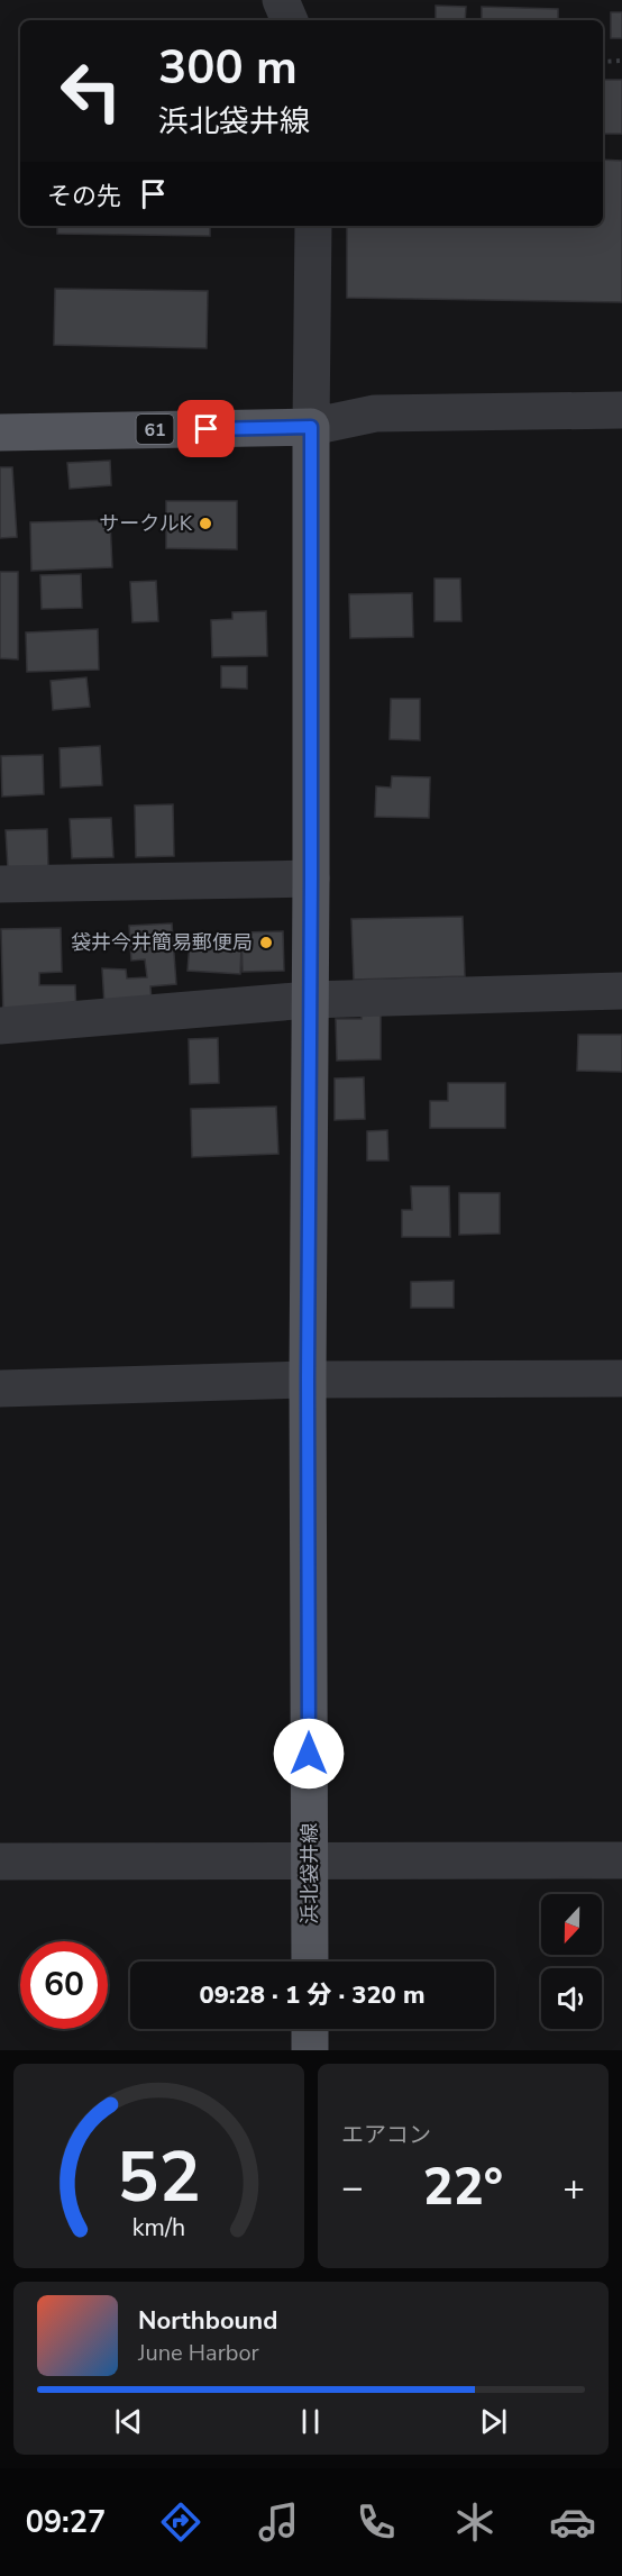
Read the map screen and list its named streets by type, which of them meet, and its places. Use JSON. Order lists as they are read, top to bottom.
{
  "streets": {
    "main road": ["61", "浜北袋井線"]
  },
  "crossings": [
    ["61", "浜北袋井線"]
  ],
  "places": ["サークルK", "袋井今井簡易郵便局"],
  "north": "bottom",
  "page": {
    "turn": ["300 m", "浜北袋井線"],
    "then": "その先",
    "limit": "60",
    "trip": "09:28 · 1 分 · 320 m",
    "tile": "エアコン",
    "heat": ["−", "22°", "+"],
    "song": ["Northbound", "June Harbor"],
    "tabs": "09:27",
    "gauge": ["52", "km/h"]
  }
}
